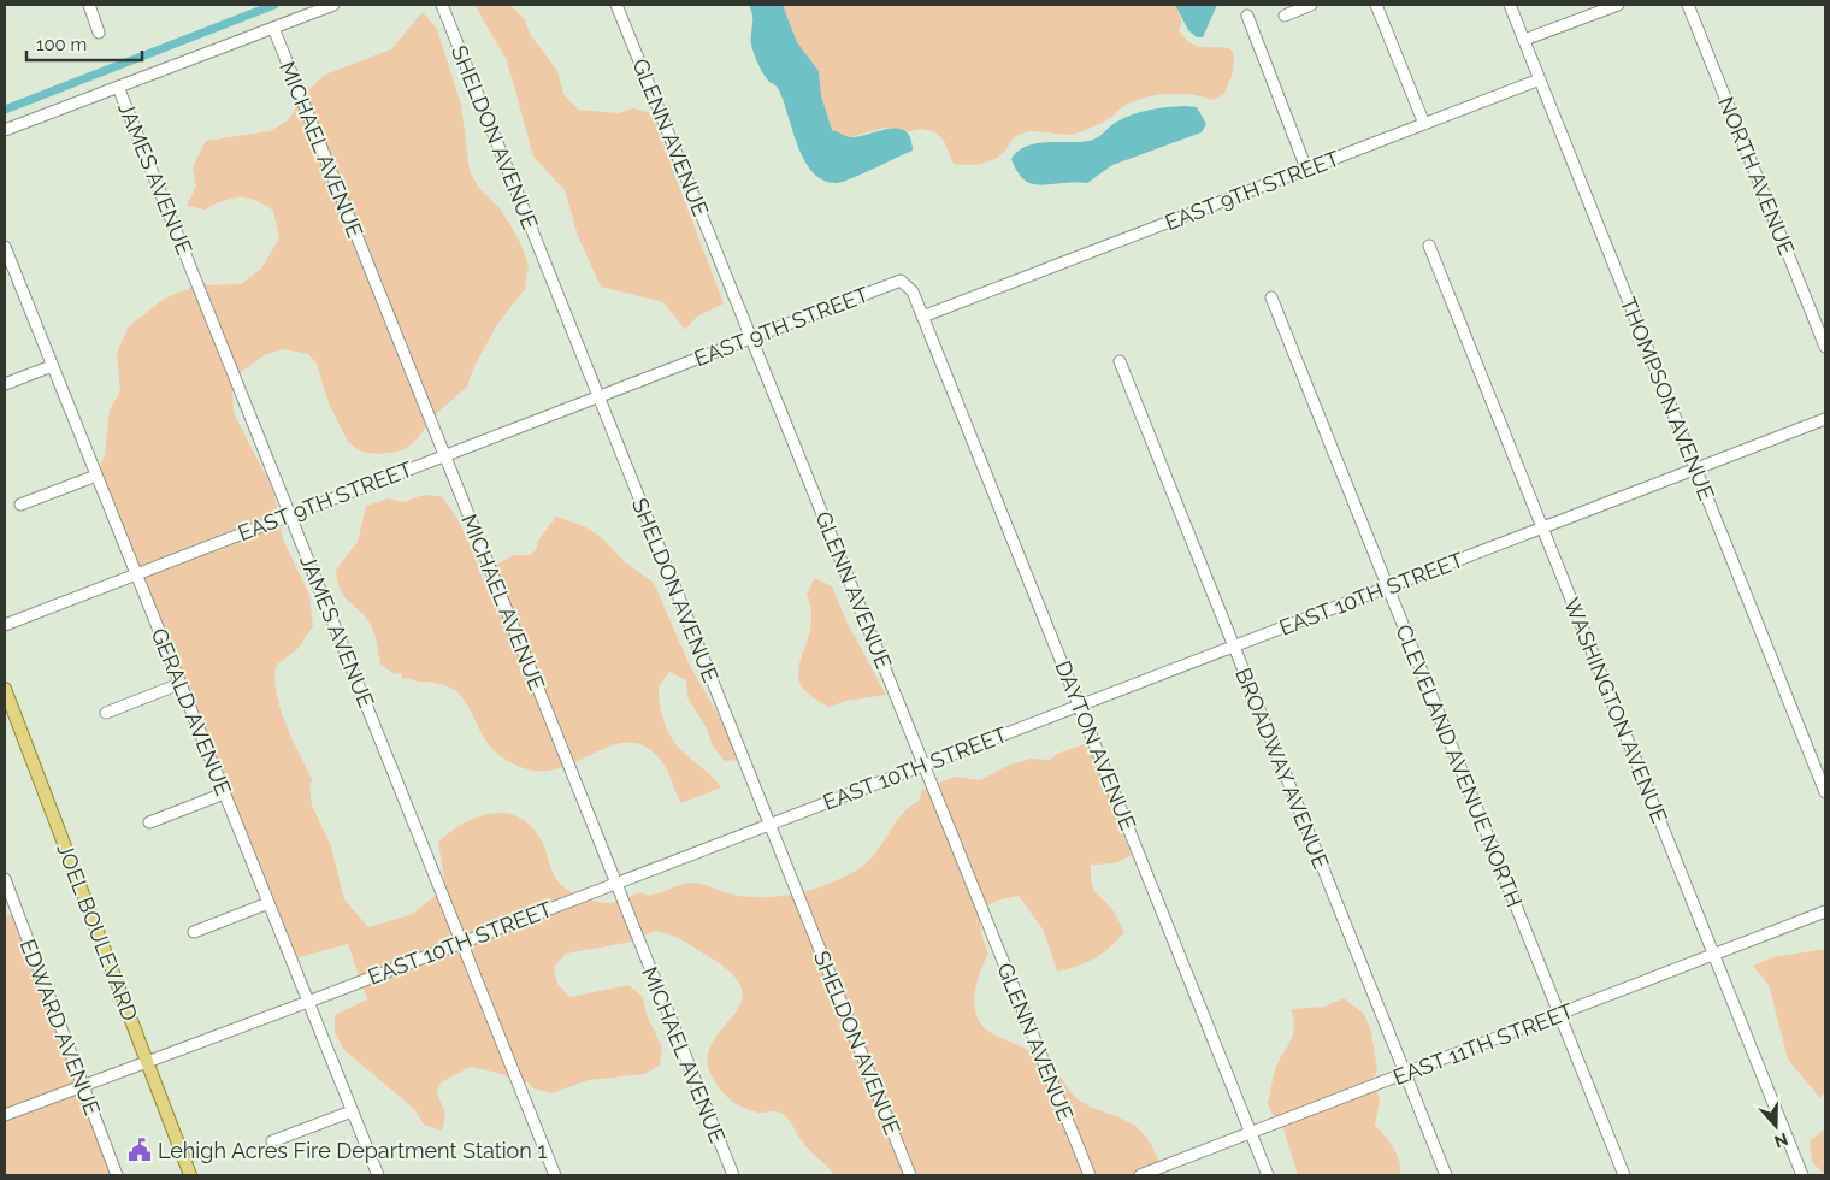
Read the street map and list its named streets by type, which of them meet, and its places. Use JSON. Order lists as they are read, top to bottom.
{
  "streets": {
    "main road": ["JOEL BOULEVARD"],
    "street": [
      "SHELDON AVENUE",
      "GLENN AVENUE",
      "MICHAEL AVENUE",
      "NORTH AVENUE",
      "JAMES AVENUE",
      "EAST 9TH STREET",
      "THOMPSON AVENUE",
      "EAST 10TH STREET",
      "WASHINGTON AVENUE",
      "GERALD AVENUE",
      "DAYTON AVENUE",
      "CLEVELAND AVENUE NORTH",
      "BROADWAY AVENUE",
      "EDWARD AVENUE",
      "EAST 11TH STREET"
    ]
  },
  "crossings": [
    ["SHELDON AVENUE", "EAST 9TH STREET"],
    ["SHELDON AVENUE", "EAST 10TH STREET"],
    ["GLENN AVENUE", "EAST 9TH STREET"],
    ["GLENN AVENUE", "EAST 10TH STREET"],
    ["MICHAEL AVENUE", "EAST 9TH STREET"],
    ["MICHAEL AVENUE", "EAST 10TH STREET"],
    ["JAMES AVENUE", "EAST 9TH STREET"],
    ["JAMES AVENUE", "EAST 10TH STREET"],
    ["EAST 9TH STREET", "THOMPSON AVENUE"],
    ["EAST 9TH STREET", "GERALD AVENUE"],
    ["EAST 9TH STREET", "DAYTON AVENUE"],
    ["THOMPSON AVENUE", "EAST 10TH STREET"],
    ["EAST 10TH STREET", "WASHINGTON AVENUE"],
    ["EAST 10TH STREET", "GERALD AVENUE"],
    ["EAST 10TH STREET", "DAYTON AVENUE"],
    ["EAST 10TH STREET", "CLEVELAND AVENUE NORTH"],
    ["EAST 10TH STREET", "BROADWAY AVENUE"],
    ["EAST 10TH STREET", "JOEL BOULEVARD"],
    ["EAST 10TH STREET", "EDWARD AVENUE"],
    ["WASHINGTON AVENUE", "EAST 11TH STREET"],
    ["DAYTON AVENUE", "EAST 11TH STREET"],
    ["CLEVELAND AVENUE NORTH", "EAST 11TH STREET"],
    ["BROADWAY AVENUE", "EAST 11TH STREET"]
  ],
  "places": {
    "public building": ["Lehigh Acres Fire Department Station 1"]
  },
  "scale_bar": "100 m",
  "north": "bottom"
}
